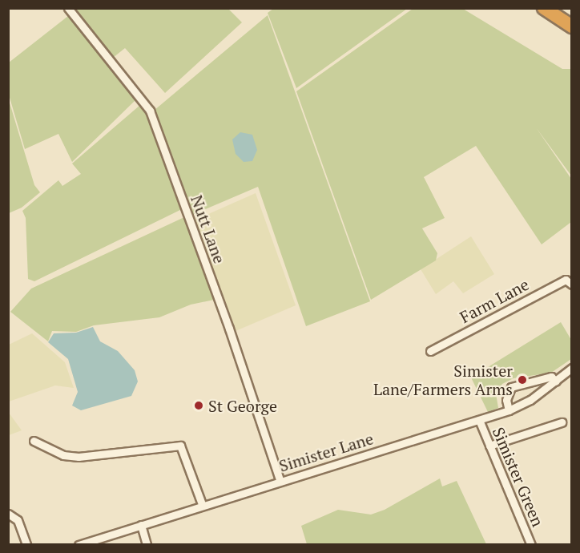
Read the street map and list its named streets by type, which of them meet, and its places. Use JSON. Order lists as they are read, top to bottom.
{
  "streets": {
    "street": [
      "Nutt Lane",
      "Farm Lane",
      "Simister Lane",
      "Simister Green"
    ]
  },
  "crossings": [
    ["Nutt Lane", "Simister Lane"],
    ["Simister Lane", "Simister Green"]
  ],
  "places": ["Simister Lane/Farmers Arms", "St George"]
}
